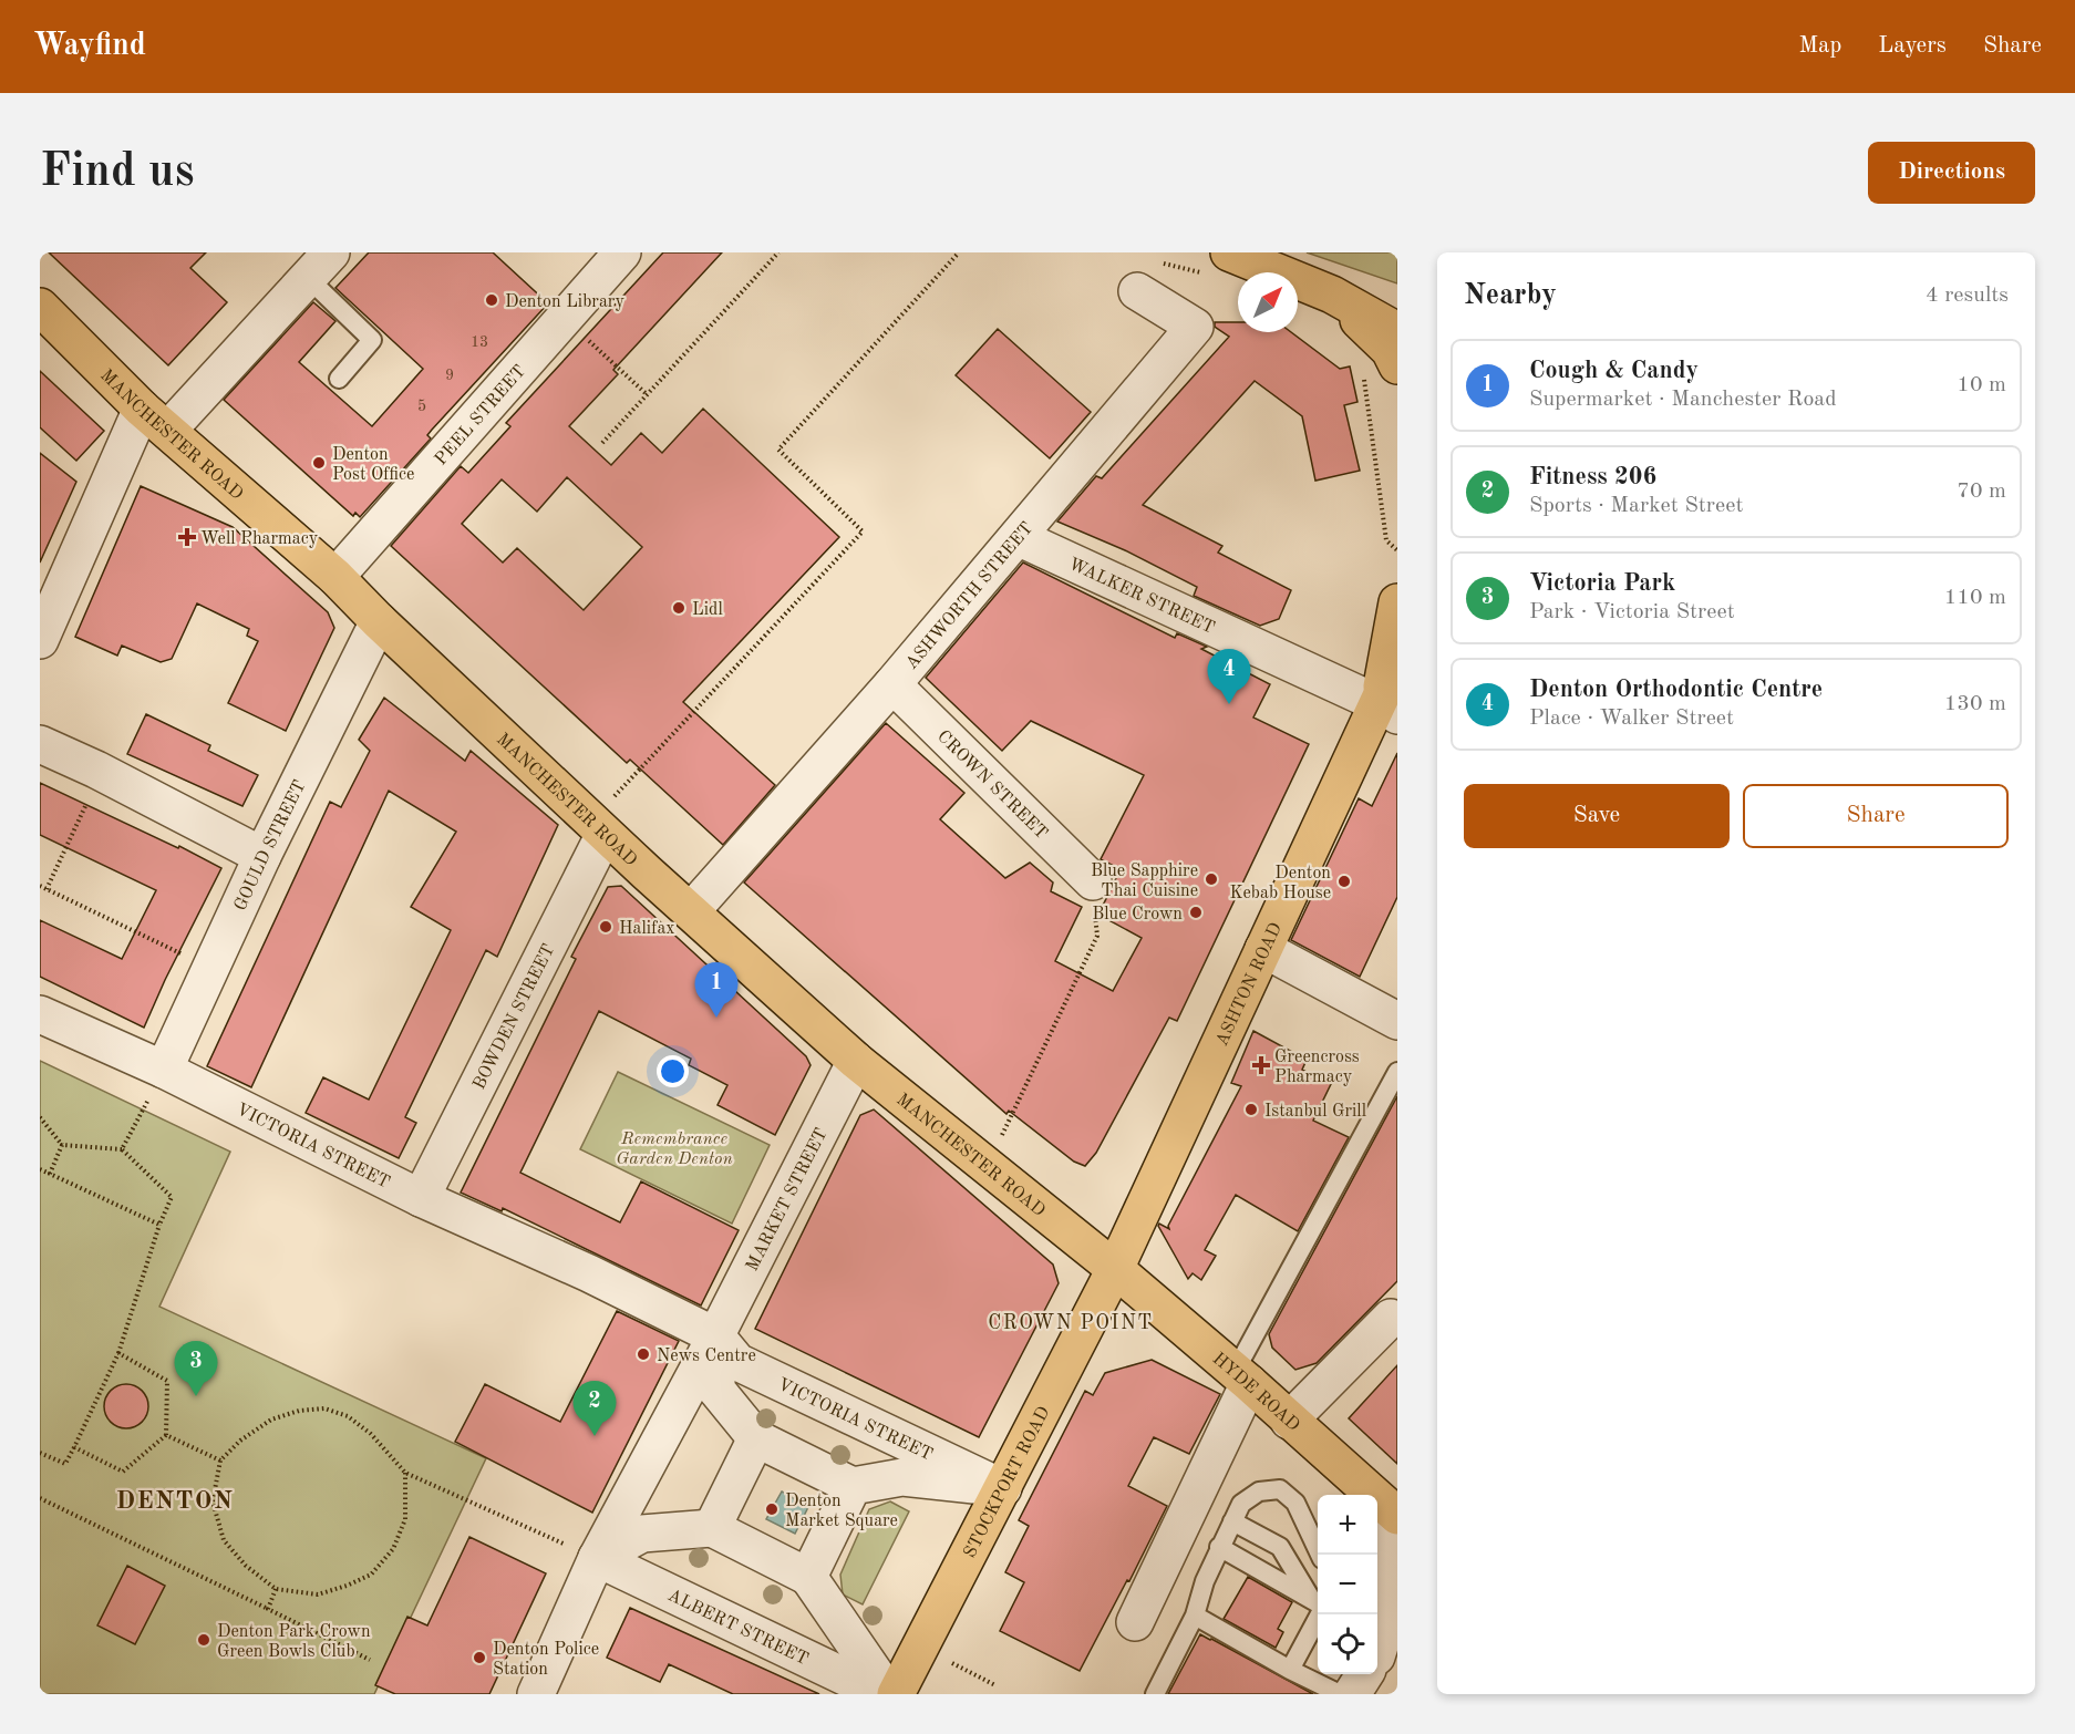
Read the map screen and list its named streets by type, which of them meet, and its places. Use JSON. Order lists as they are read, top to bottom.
{
  "streets": {
    "main road": [
      "MANCHESTER ROAD",
      "ASHTON ROAD",
      "HYDE ROAD",
      "STOCKPORT ROAD"
    ],
    "street": [
      "PEEL STREET",
      "WALKER STREET",
      "ASHWORTH STREET",
      "CROWN STREET",
      "GOULD STREET",
      "BOWDEN STREET",
      "VICTORIA STREET",
      "MARKET STREET",
      "ALBERT STREET"
    ]
  },
  "crossings": [
    ["PEEL STREET", "MANCHESTER ROAD"],
    ["MANCHESTER ROAD", "ASHWORTH STREET"],
    ["MANCHESTER ROAD", "GOULD STREET"],
    ["MANCHESTER ROAD", "ASHTON ROAD"],
    ["MANCHESTER ROAD", "BOWDEN STREET"],
    ["MANCHESTER ROAD", "MARKET STREET"],
    ["MANCHESTER ROAD", "HYDE ROAD"],
    ["MANCHESTER ROAD", "STOCKPORT ROAD"],
    ["WALKER STREET", "ASHWORTH STREET"],
    ["WALKER STREET", "ASHTON ROAD"],
    ["ASHWORTH STREET", "CROWN STREET"],
    ["GOULD STREET", "VICTORIA STREET"],
    ["ASHTON ROAD", "HYDE ROAD"],
    ["ASHTON ROAD", "STOCKPORT ROAD"],
    ["BOWDEN STREET", "VICTORIA STREET"],
    ["VICTORIA STREET", "MARKET STREET"],
    ["VICTORIA STREET", "STOCKPORT ROAD"],
    ["MARKET STREET", "ALBERT STREET"],
    ["HYDE ROAD", "STOCKPORT ROAD"]
  ],
  "districts": ["CROWN POINT", "DENTON"],
  "parks": ["Remembrance Garden Denton"],
  "places": {
    "other": [
      "Denton Library",
      "Denton Post Office",
      "Lidl",
      "Blue Sapphire Thai Cuisine",
      "Denton Kebab House",
      "Blue Crown",
      "Halifax",
      "Istanbul Grill",
      "News Centre",
      "Denton Market Square",
      "Denton Park Crown Green Bowls Club",
      "Denton Police Station"
    ],
    "health": ["Well Pharmacy", "Greencross Pharmacy"]
  },
  "house_numbers": ["13", "9", "5"],
  "north": "top right",
  "page": {
    "header": "Wayfind",
    "nav": ["Map", "Layers", "Share"],
    "buttons": [
      "Directions",
      ["Save", "Share"]
    ],
    "title": "Find us",
    "heading": ["Nearby", "4 results"],
    "list": [
      {
        "mark": "1",
        "name": "Cough & Candy",
        "note": "Supermarket · Manchester Road",
        "value": "10 m"
      },
      {
        "mark": "2",
        "name": "Fitness 206",
        "note": "Sports · Market Street",
        "value": "70 m"
      },
      {
        "mark": "3",
        "name": "Victoria Park",
        "note": "Park · Victoria Street",
        "value": "110 m"
      },
      {
        "mark": "4",
        "name": "Denton Orthodontic Centre",
        "note": "Place · Walker Street",
        "value": "130 m"
      }
    ],
    "pins": [
      "4",
      "1",
      "3",
      "2"
    ],
    "map_buttons": ["+", "−"]
  }
}
